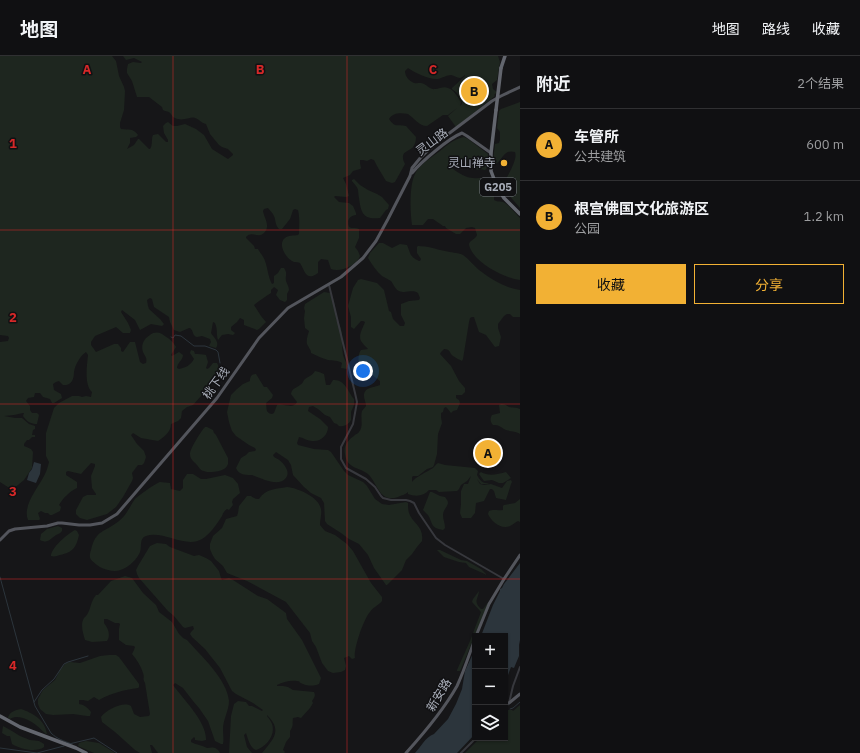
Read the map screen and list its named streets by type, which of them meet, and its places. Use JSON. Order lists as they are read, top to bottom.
{
  "streets": {
    "highway": ["G205"],
    "main road": ["灵山路", "桃下线", "新安路"]
  },
  "crossings": [
    ["灵山路", "G205"],
    ["灵山路", "桃下线"]
  ],
  "places": ["灵山禅寺"],
  "page": {
    "header": "地图",
    "nav": ["地图", "路线", "收藏"],
    "heading": ["附近", "2个结果"],
    "pins": ["B", "A"],
    "list": [
      {
        "mark": "A",
        "name": "车管所",
        "note": "公共建筑",
        "value": "600 m"
      },
      {
        "mark": "B",
        "name": "根宫佛国文化旅游区",
        "note": "公园",
        "value": "1.2 km"
      }
    ],
    "buttons": ["收藏", "分享"],
    "map_buttons": ["+", "−"]
  },
  "grid": {
    "columns": ["A", "B", "C"],
    "rows": [
      "1",
      "2",
      "3",
      "4"
    ]
  }
}
